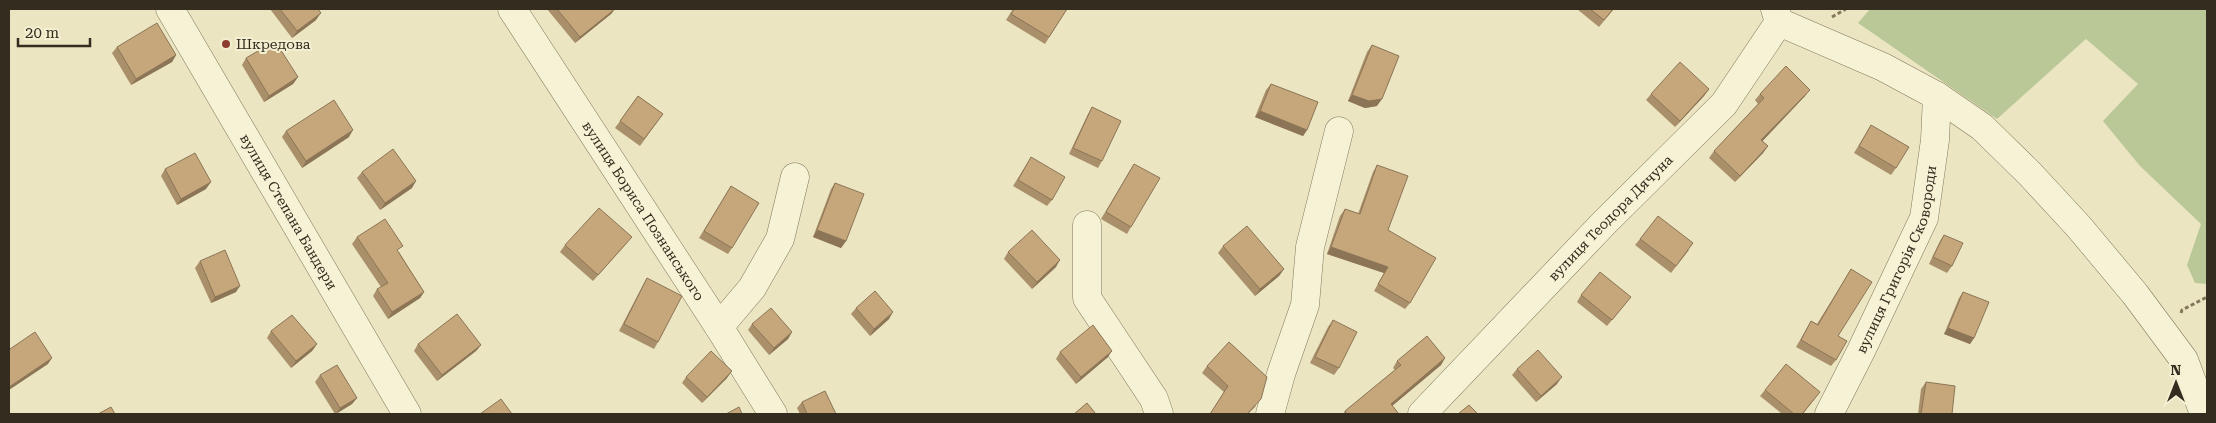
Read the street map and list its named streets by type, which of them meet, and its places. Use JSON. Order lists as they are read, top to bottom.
{
  "streets": {
    "street": [
      "вулиця Бориса Познанського",
      "вулиця Степана Бандери",
      "вулиця Теодора Дячуна",
      "вулиця Григорія Сковороди"
    ]
  },
  "places": ["Шкредова"],
  "scale_bar": "20 m",
  "north": "top"
}
